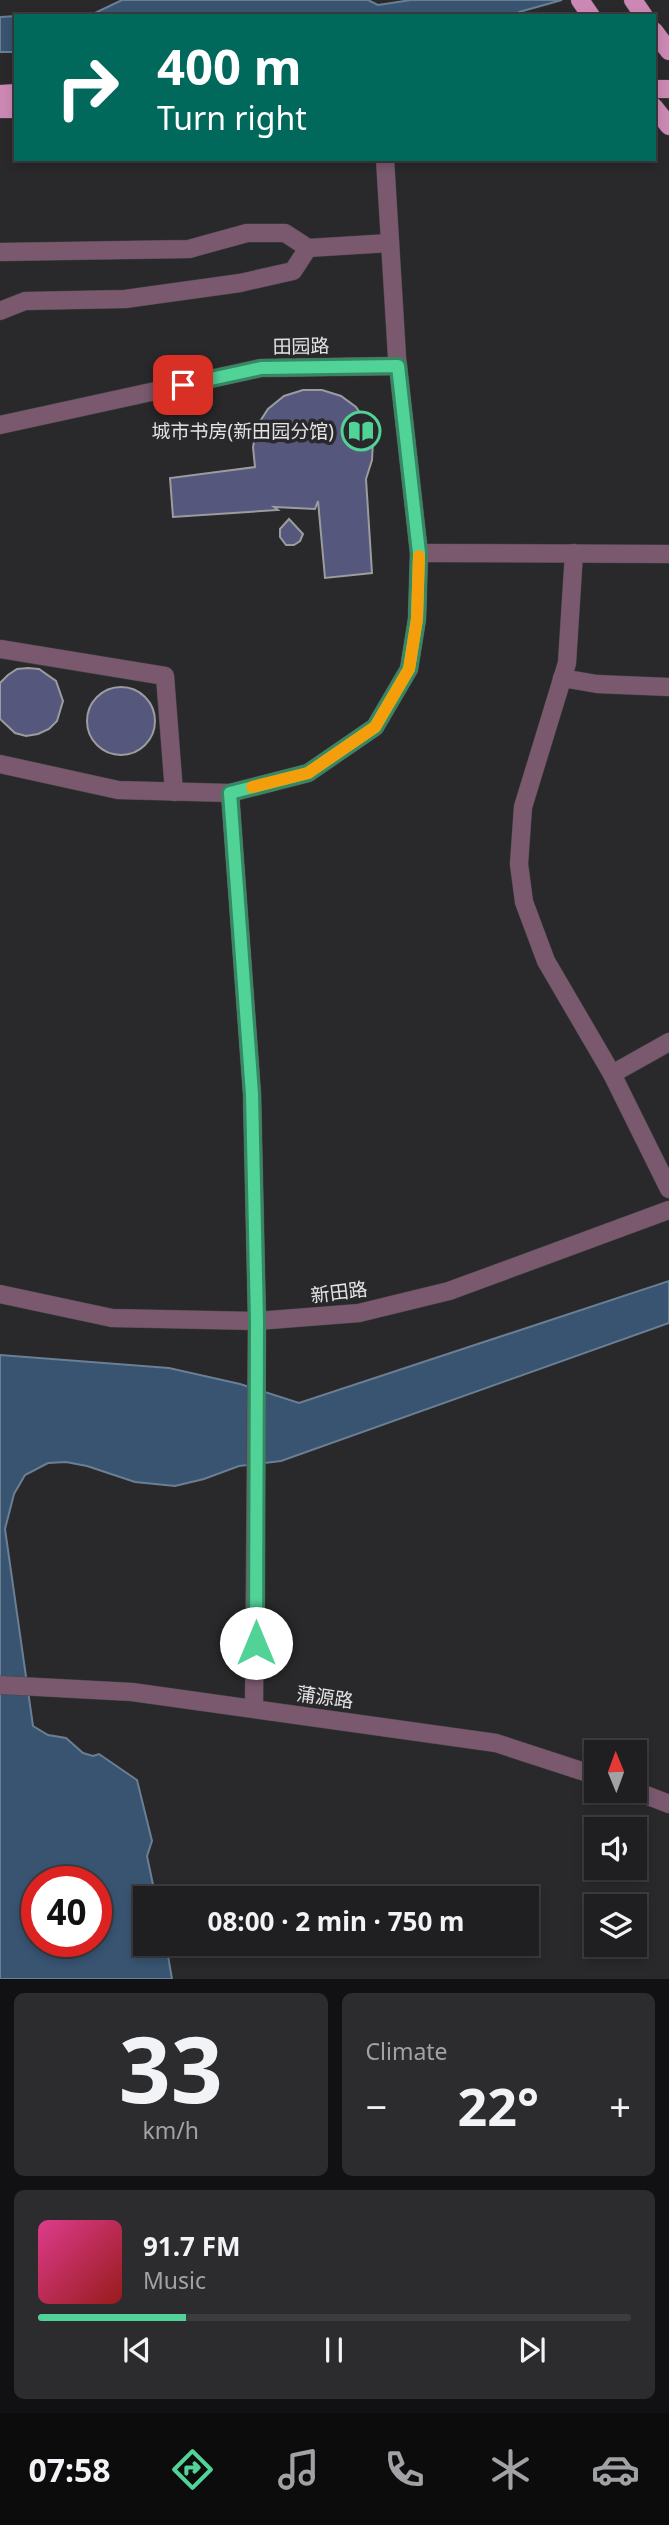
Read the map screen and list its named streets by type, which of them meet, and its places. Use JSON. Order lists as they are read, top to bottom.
{
  "streets": {
    "street": ["田园路", "新田路", "蒲源路"]
  },
  "places": {
    "library": ["城市书房(新田园分馆)"]
  },
  "north": "top",
  "page": {
    "turn": ["400 m", "Turn right"],
    "limit": "40",
    "trip": "08:00 · 2 min · 750 m",
    "tile": [
      ["33", "km/h"],
      "Climate"
    ],
    "heat": ["−", "22°", "+"],
    "song": ["91.7 FM", "Music"],
    "tabs": "07:58"
  }
}
